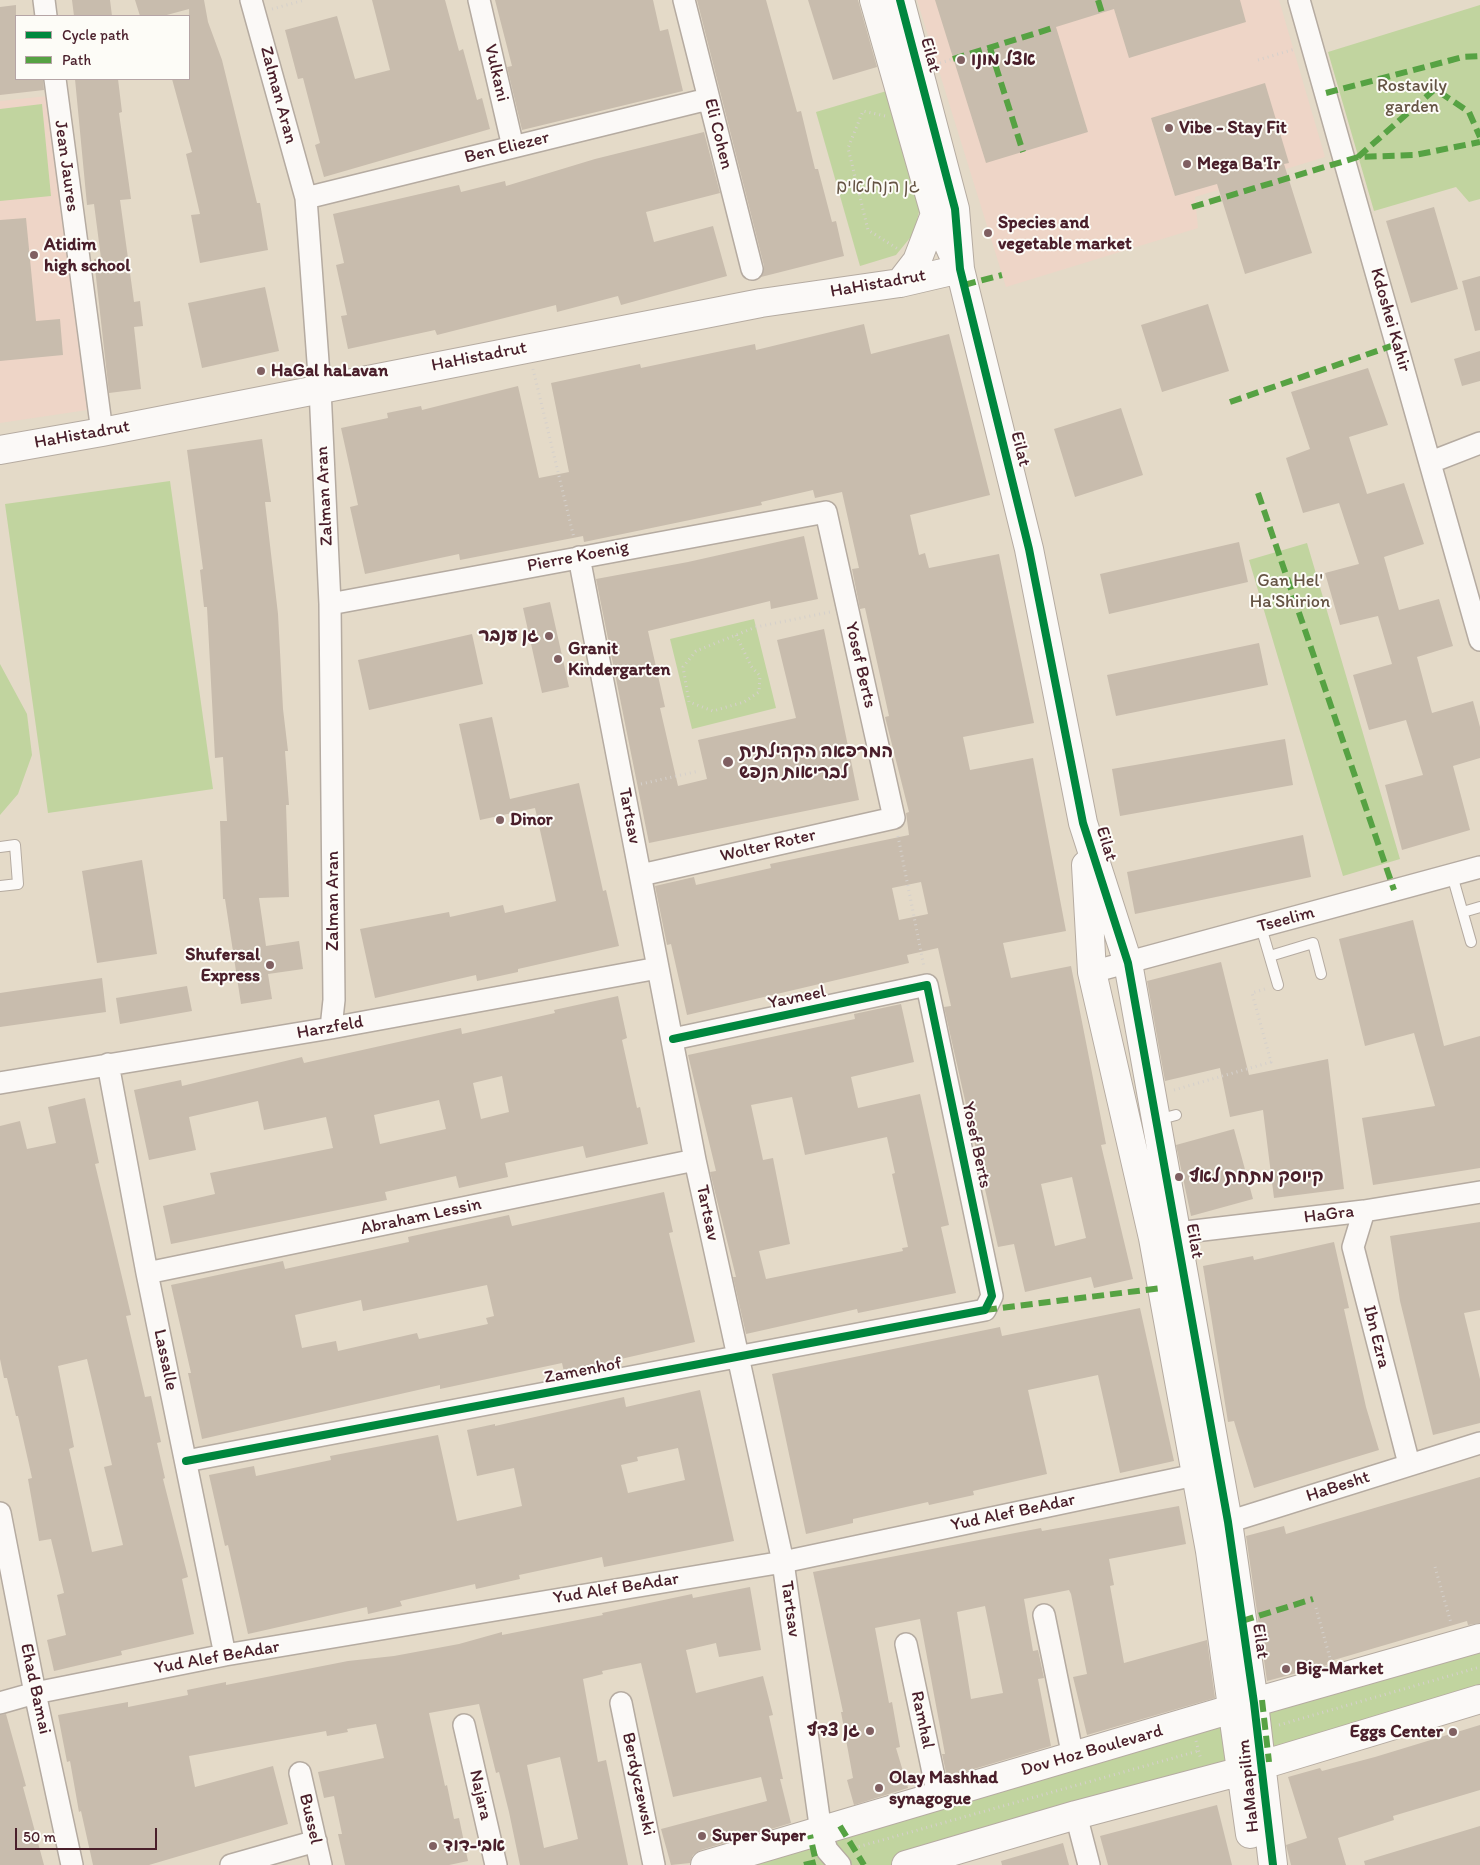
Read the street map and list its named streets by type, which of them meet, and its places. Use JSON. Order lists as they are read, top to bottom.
{
  "streets": {
    "street": [
      "Eilat",
      "Vulkani",
      "Zalman Aran",
      "Eli Cohen",
      "Ben Eliezer",
      "Jean Jaures",
      "HaHistadrut",
      "Kdoshei Kahir",
      "Pierre Koenig",
      "Yosef Berts",
      "Tartsav",
      "Wolter Roter",
      "Tseelim",
      "Yavneel",
      "Harzfeld",
      "HaGra",
      "Abraham Lessin",
      "Ibn Ezra",
      "Lassalle",
      "Zamenhof",
      "HaBesht",
      "Yud Alef BeAdar",
      "Ehad Bamai",
      "Ramhal",
      "Dov Hoz Boulevard",
      "Berdyczewski",
      "HaMaapilim",
      "Najara",
      "Bussel"
    ]
  },
  "crossings": [
    ["Eilat", "HaHistadrut"],
    ["Eilat", "Tseelim"],
    ["Eilat", "HaGra"],
    ["Eilat", "HaBesht"],
    ["Eilat", "Yud Alef BeAdar"],
    ["Eilat", "Dov Hoz Boulevard"],
    ["Eilat", "HaMaapilim"],
    ["Vulkani", "Ben Eliezer"],
    ["Zalman Aran", "Ben Eliezer"],
    ["Zalman Aran", "HaHistadrut"],
    ["Zalman Aran", "Pierre Koenig"],
    ["Zalman Aran", "Harzfeld"],
    ["Eli Cohen", "Ben Eliezer"],
    ["Jean Jaures", "HaHistadrut"],
    ["Pierre Koenig", "Yosef Berts"],
    ["Pierre Koenig", "Tartsav"],
    ["Yosef Berts", "Wolter Roter"],
    ["Yosef Berts", "Yavneel"],
    ["Yosef Berts", "Zamenhof"],
    ["Tartsav", "Wolter Roter"],
    ["Tartsav", "Yavneel"],
    ["Tartsav", "Harzfeld"],
    ["Tartsav", "Abraham Lessin"],
    ["Tartsav", "Zamenhof"],
    ["Tartsav", "Yud Alef BeAdar"],
    ["Tartsav", "Dov Hoz Boulevard"],
    ["Harzfeld", "Lassalle"],
    ["HaGra", "Ibn Ezra"],
    ["Abraham Lessin", "Lassalle"],
    ["Ibn Ezra", "HaBesht"],
    ["Lassalle", "Zamenhof"],
    ["Lassalle", "Yud Alef BeAdar"],
    ["Yud Alef BeAdar", "Ehad Bamai"],
    ["Ramhal", "Dov Hoz Boulevard"],
    ["Dov Hoz Boulevard", "HaMaapilim"]
  ],
  "parks": ["Rostavily garden", "גן הנחלאים", "Gan Hel' Ha'Shirion"],
  "places": [
    "אצל מונו",
    "Vibe - Stay Fit",
    "Mega Ba'Ir",
    "Species and vegetable market",
    "Atidim high school",
    "HaGal haLavan",
    "גן ענבר",
    "Granit Kindergarten",
    "המרפאה הקהילתית לבריאות הנפש",
    "Dinor",
    "Shufersal Express",
    "קיוסק מתחת לאף",
    "Big-Market",
    "גן צדף",
    "Eggs Center",
    "Olay Mashhad synagogue",
    "Super Super",
    "אבי-דוד"
  ],
  "legend": ["Cycle path", "Path"],
  "scale_bar": "50 m"
}
